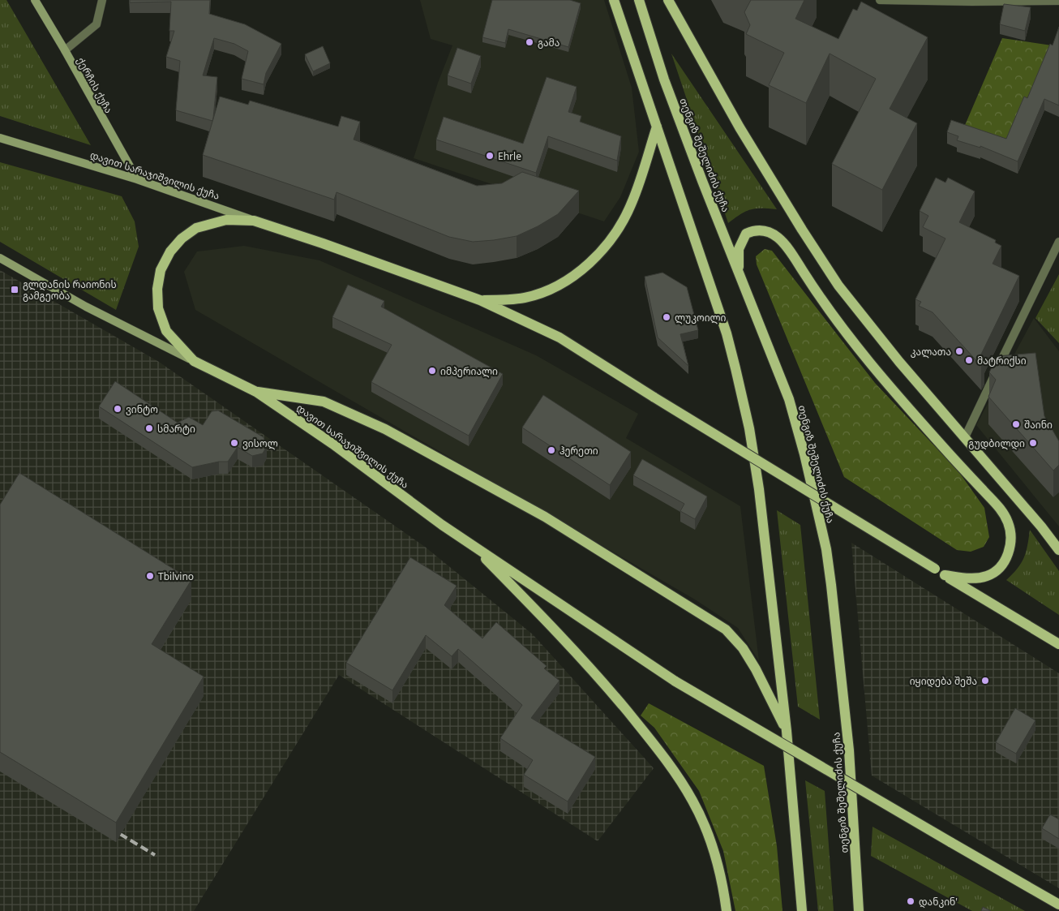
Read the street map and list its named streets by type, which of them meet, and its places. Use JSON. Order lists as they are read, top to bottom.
{
  "streets": {
    "main road": ["ქერჩის ქუჩა", "თენგიზ შეშელიძის ქუჩა", "დავით სარაჯიშვილის ქუჩა"]
  },
  "crossings": [
    ["ქერჩის ქუჩა", "დავით სარაჯიშვილის ქუჩა"]
  ],
  "places": {
    "other": [
      "გამა",
      "Ehrle",
      "ლუკოილი",
      "კალათა",
      "მატრიქსი",
      "იმპერიალი",
      "ვინტო",
      "შაინი",
      "სმარტი",
      "ვისოლ",
      "გუდბილდი",
      "ჰერეთი",
      "Tbilvino",
      "იყიდება შეშა",
      "დანკინ'"
    ],
    "transit": ["გლდანის რაიონის გამგეობა"]
  }
}
